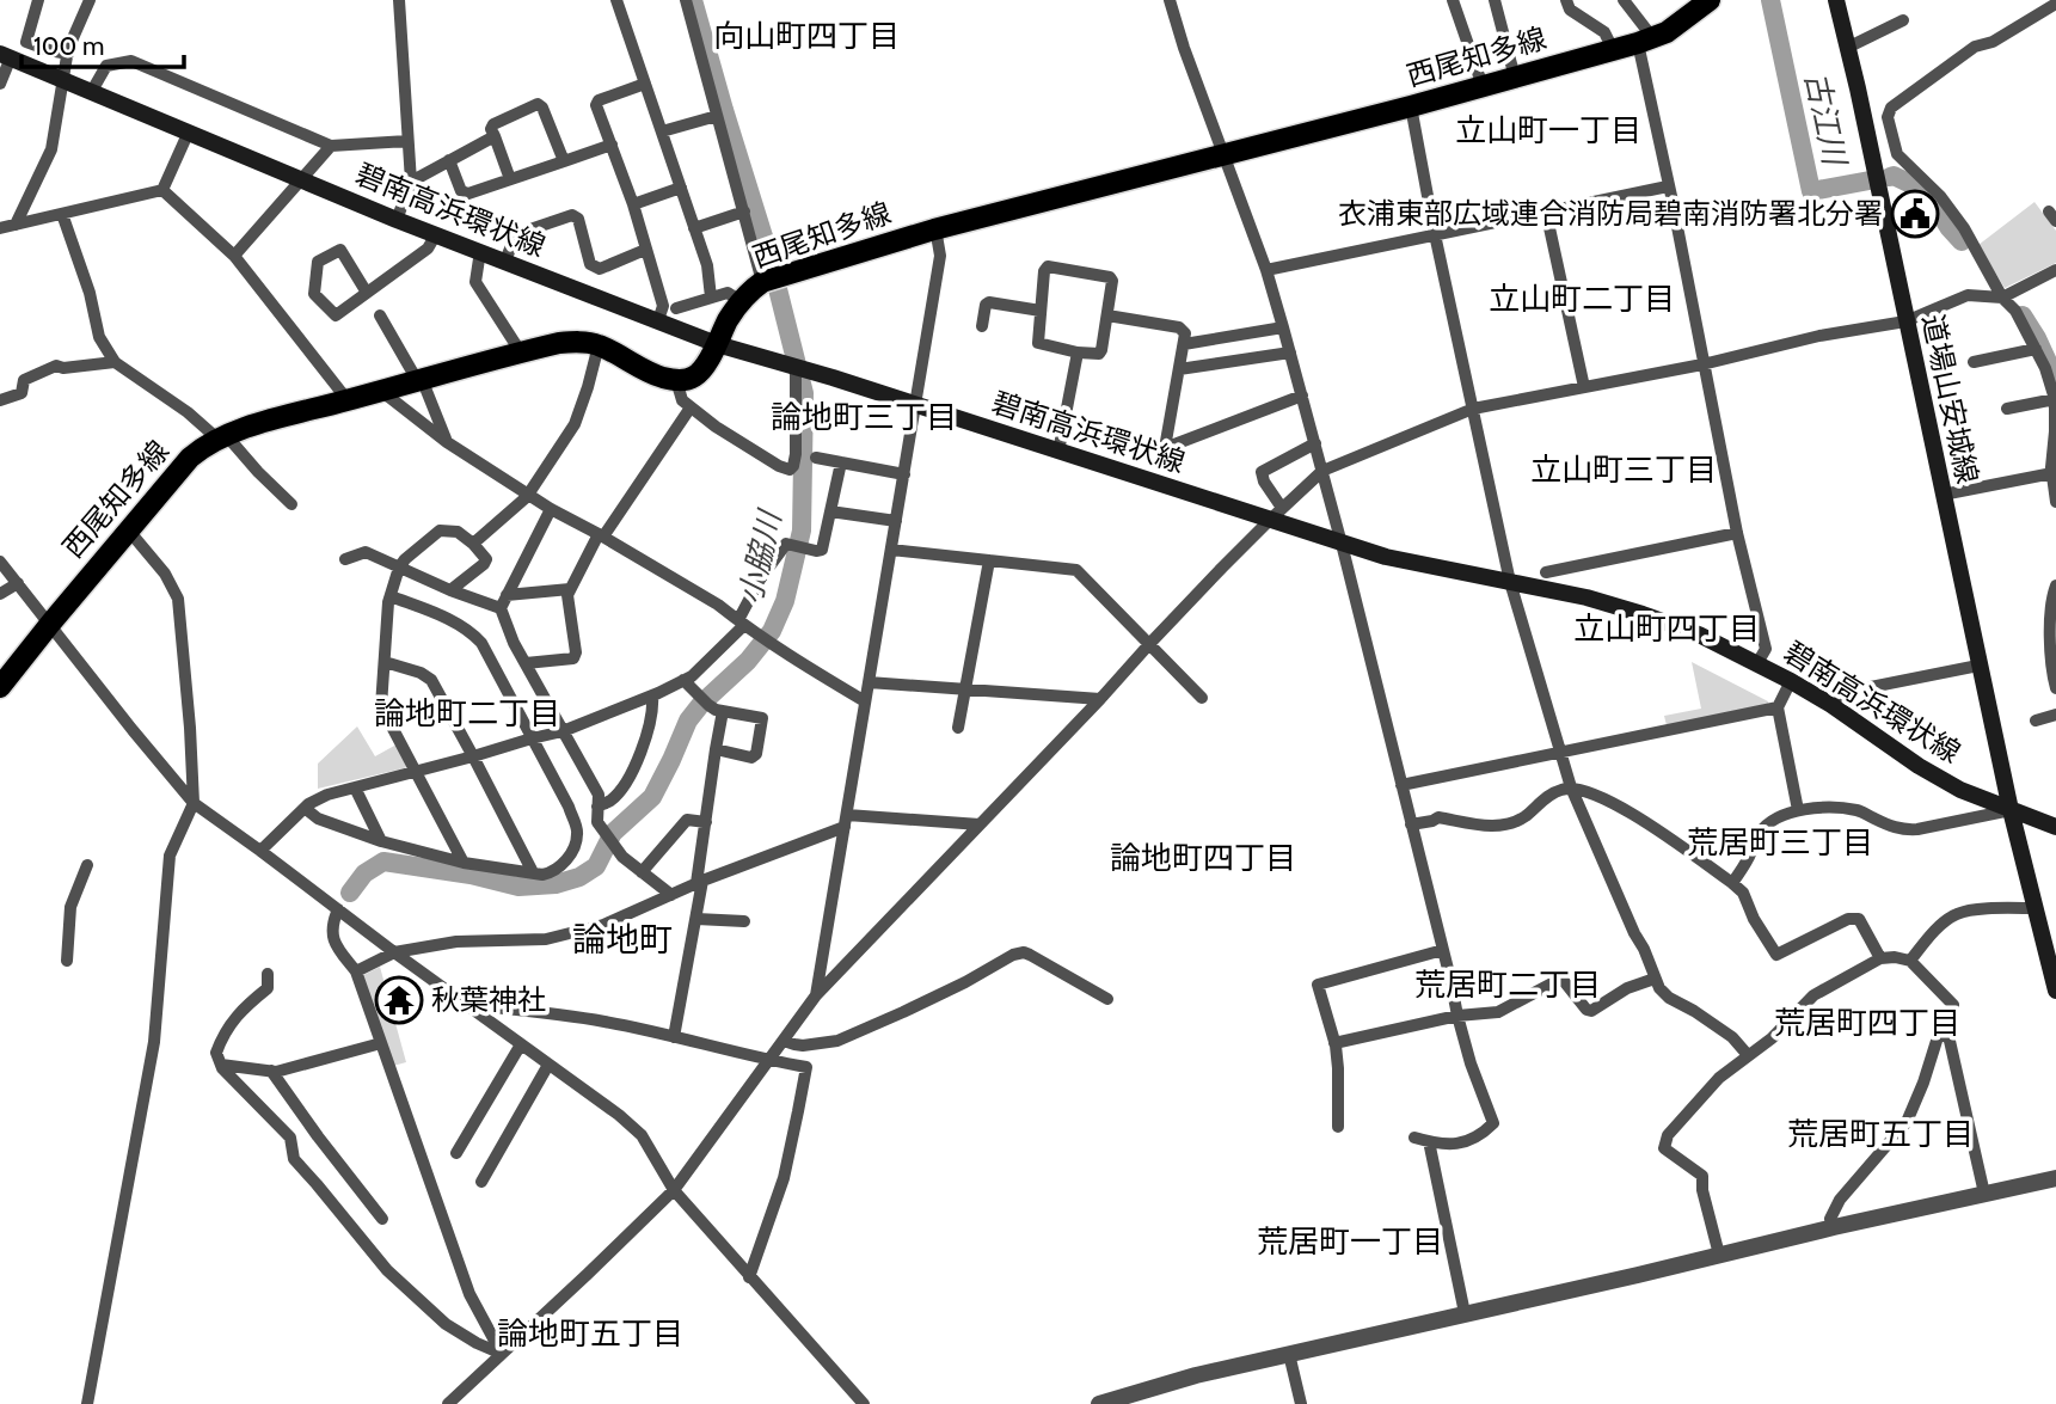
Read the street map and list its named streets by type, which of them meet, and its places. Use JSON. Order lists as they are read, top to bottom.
{
  "streets": {
    "main road": ["西尾知多線", "碧南高浜環状線", "道場山安城線"]
  },
  "crossings": [
    ["西尾知多線", "碧南高浜環状線"],
    ["碧南高浜環状線", "道場山安城線"]
  ],
  "districts": [
    "向山町四丁目",
    "立山町一丁目",
    "立山町二丁目",
    "論地町三丁目",
    "立山町三丁目",
    "立山町四丁目",
    "論地町二丁目",
    "荒居町三丁目",
    "論地町四丁目",
    "論地町",
    "荒居町二丁目",
    "荒居町四丁目",
    "荒居町五丁目",
    "荒居町一丁目",
    "論地町五丁目"
  ],
  "water": ["古江川", "小脇川"],
  "places": {
    "public building": ["衣浦東部広域連合消防局碧南消防署北分署"],
    "temple": ["秋葉神社"]
  },
  "scale_bar": "100 m"
}
